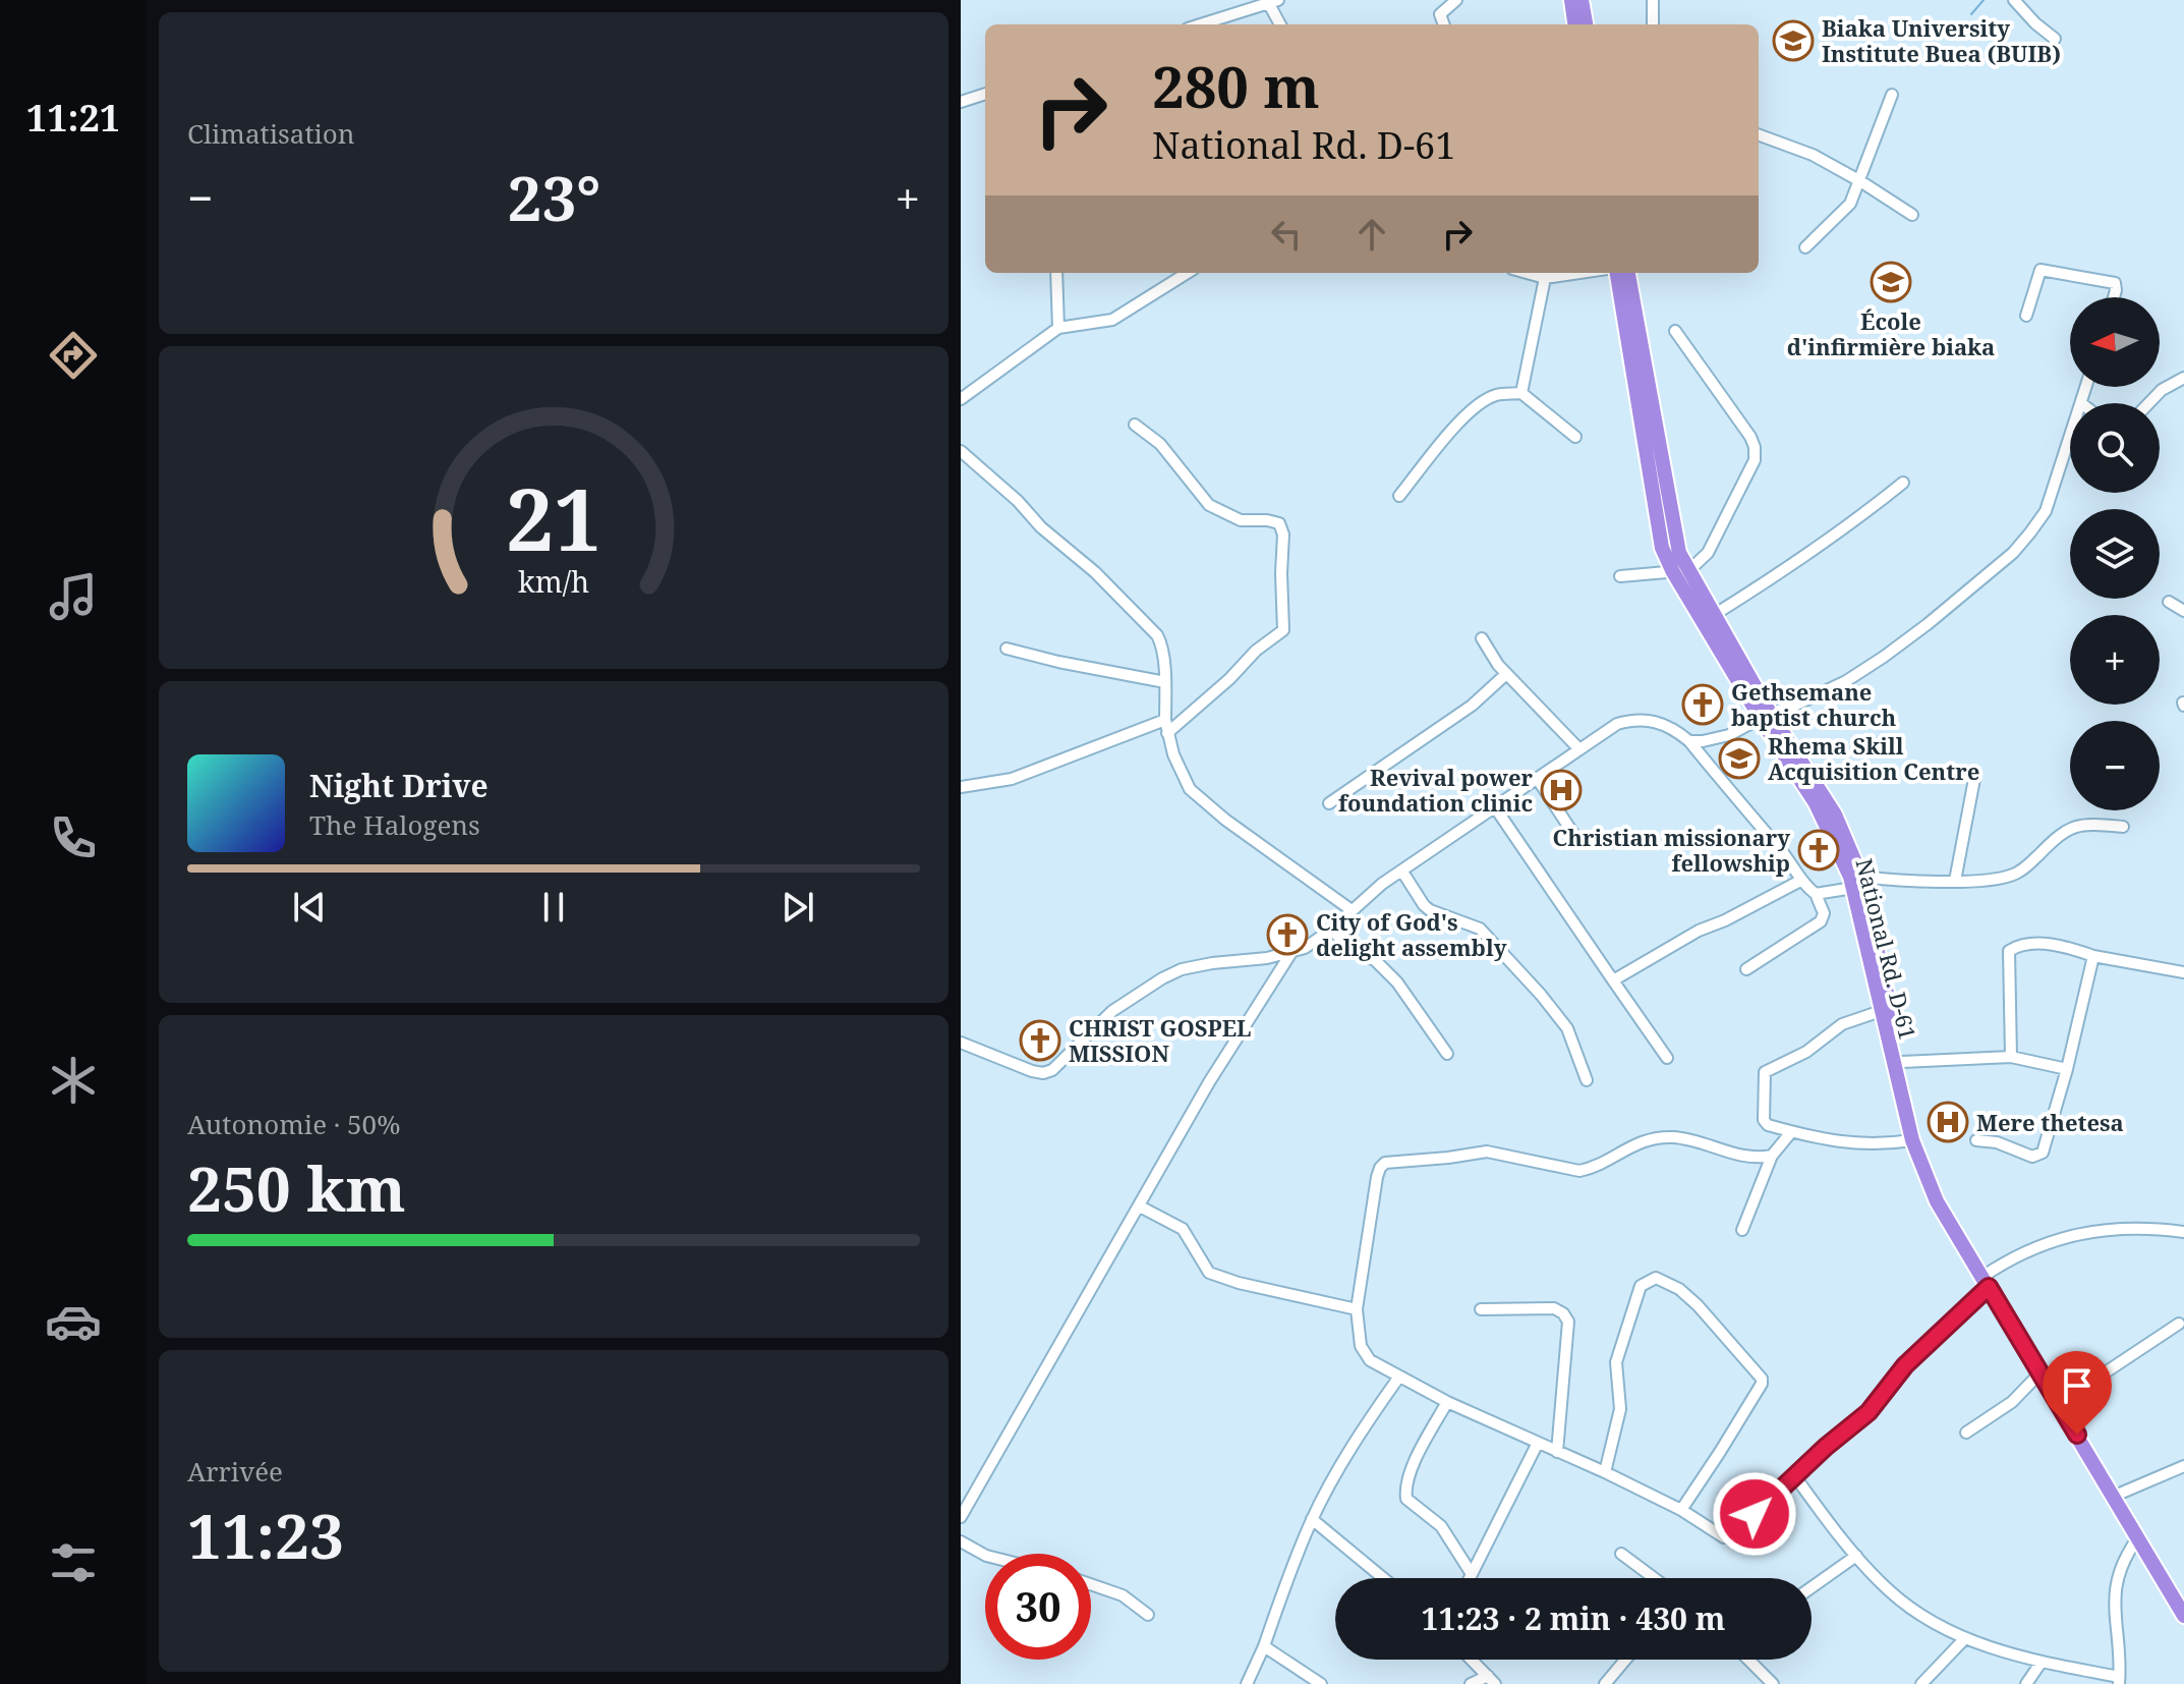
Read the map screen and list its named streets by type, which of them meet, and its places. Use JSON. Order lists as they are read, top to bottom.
{
  "streets": {
    "highway": ["National Rd. D-61"]
  },
  "places": {
    "school or university": ["Biaka University Institute Buea (BUIB)", "École d'infirmière biaka", "Rhema Skill Acquisition Centre"],
    "church": [
      "Gethsemane baptist church",
      "Christian missionary fellowship",
      "City of God's delight assembly",
      "CHRIST GOSPEL MISSION"
    ],
    "hospital": ["Revival power foundation clinic", "Mere thetesa"]
  },
  "north": "left",
  "page": {
    "tabs": "11:21",
    "tile": [
      "Climatisation",
      ["Autonomie · 50%", "250 km"],
      ["Arrivée", "11:23"]
    ],
    "turn": ["280 m", "National Rd. D-61"],
    "heat": ["−", "23°", "+"],
    "map_buttons": ["+", "−"],
    "song": ["Night Drive", "The Halogens"],
    "limit": "30",
    "trip": "11:23 · 2 min · 430 m",
    "gauge": ["21", "km/h"]
  }
}
